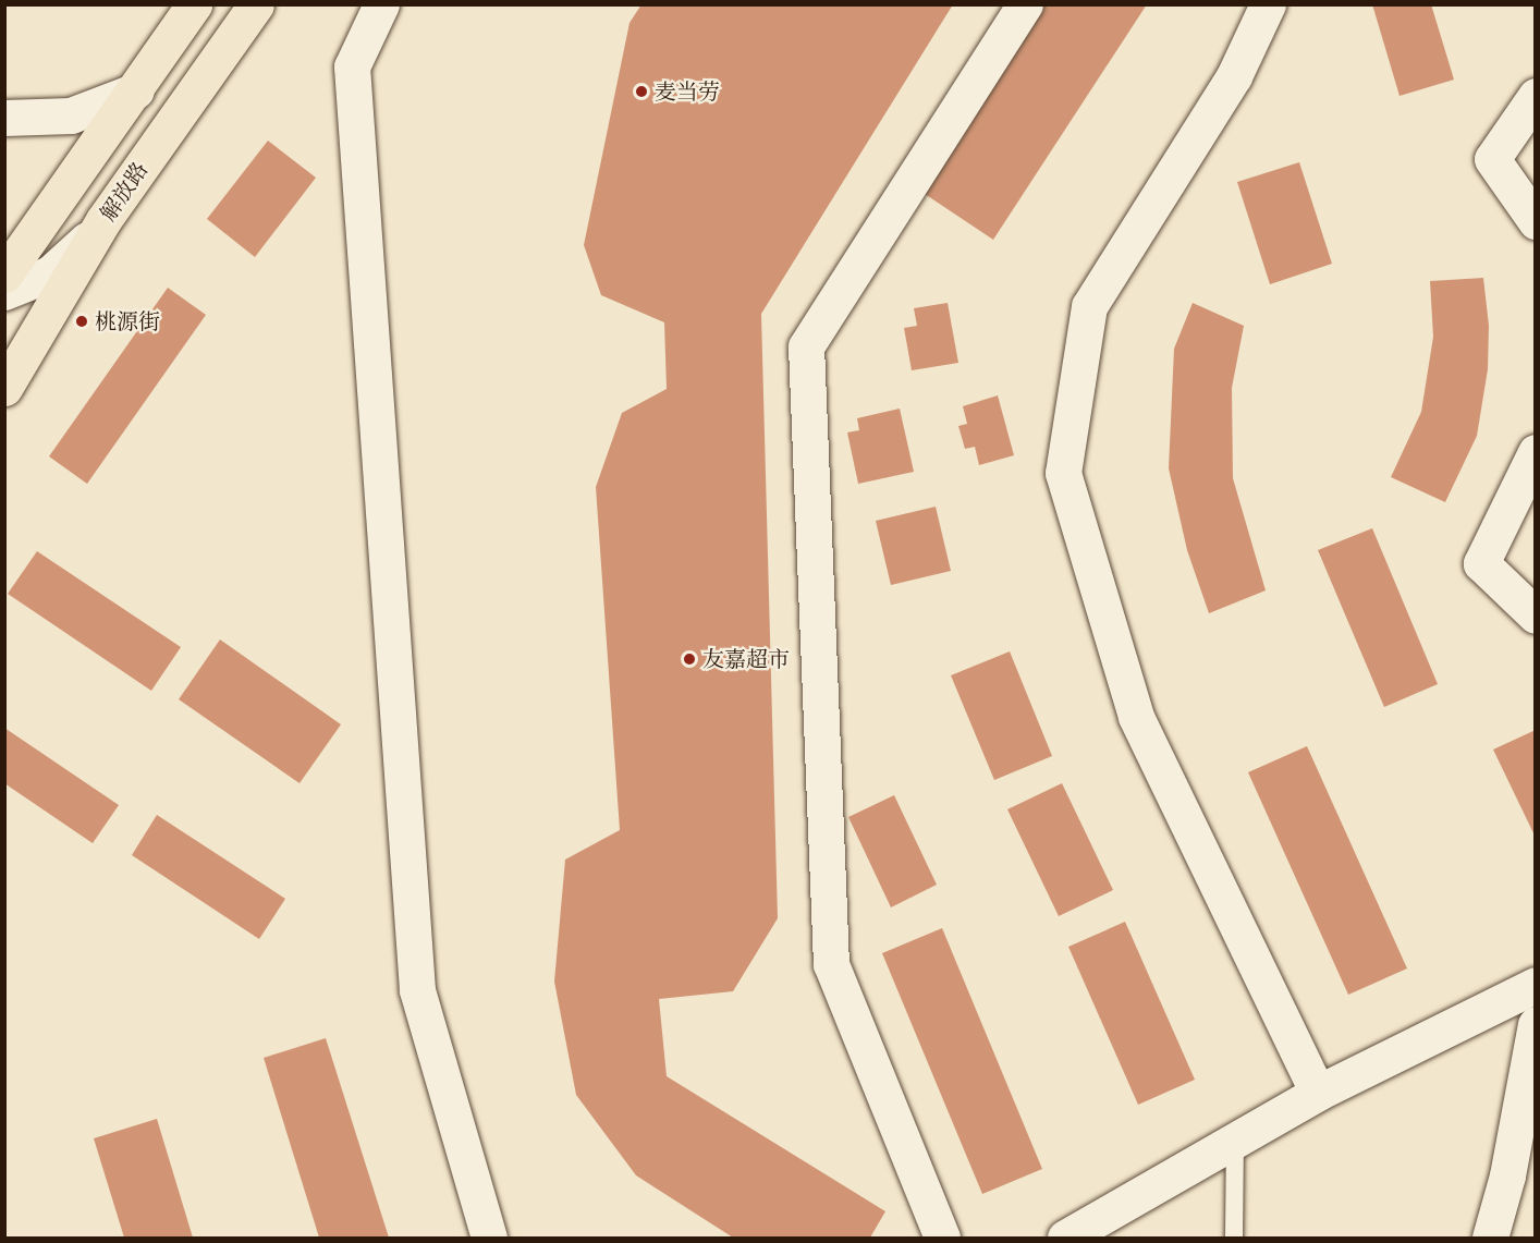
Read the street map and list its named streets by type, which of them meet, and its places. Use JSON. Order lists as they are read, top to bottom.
{
  "streets": {
    "main road": ["解放路"]
  },
  "places": ["麦当劳", "桃源街", "友嘉超市"]
}
